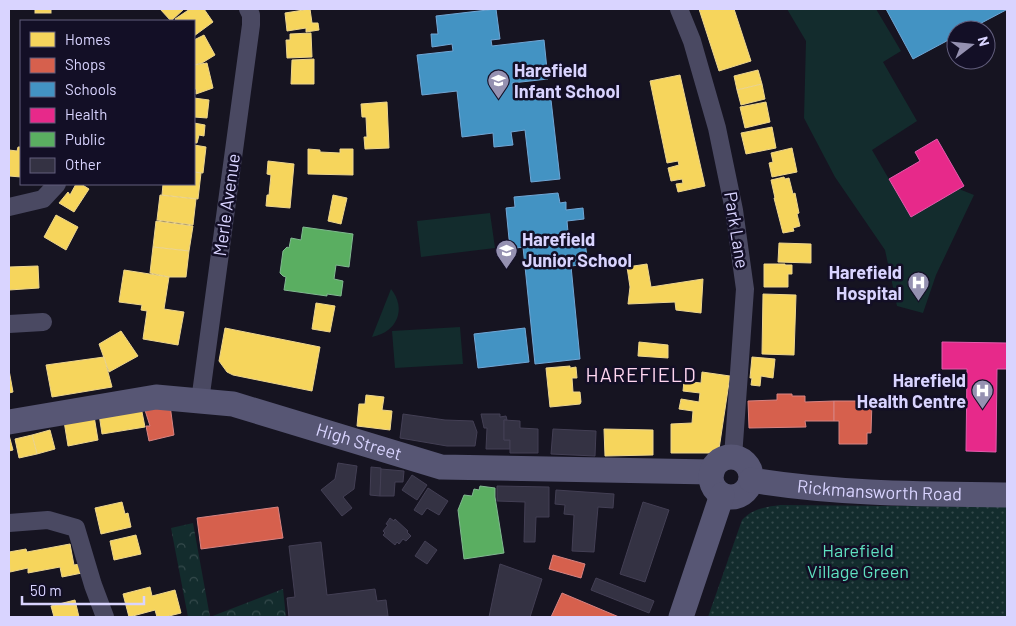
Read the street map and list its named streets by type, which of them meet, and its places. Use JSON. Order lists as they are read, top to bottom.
{
  "streets": {
    "street": [
      "Merle Avenue",
      "Park Lane",
      "High Street",
      "Rickmansworth Road"
    ]
  },
  "crossings": [
    ["Merle Avenue", "High Street"],
    ["Park Lane", "High Street"],
    ["Park Lane", "Rickmansworth Road"],
    ["High Street", "Rickmansworth Road"]
  ],
  "districts": ["HAREFIELD"],
  "parks": ["Harefield Village Green"],
  "places": {
    "school or university": ["Harefield Infant School", "Harefield Junior School"],
    "hospital": ["Harefield Hospital", "Harefield Health Centre"]
  },
  "legend": [
    "Homes",
    "Shops",
    "Schools",
    "Health",
    "Public",
    "Other"
  ],
  "scale_bar": "50 m",
  "north": "right"
}
